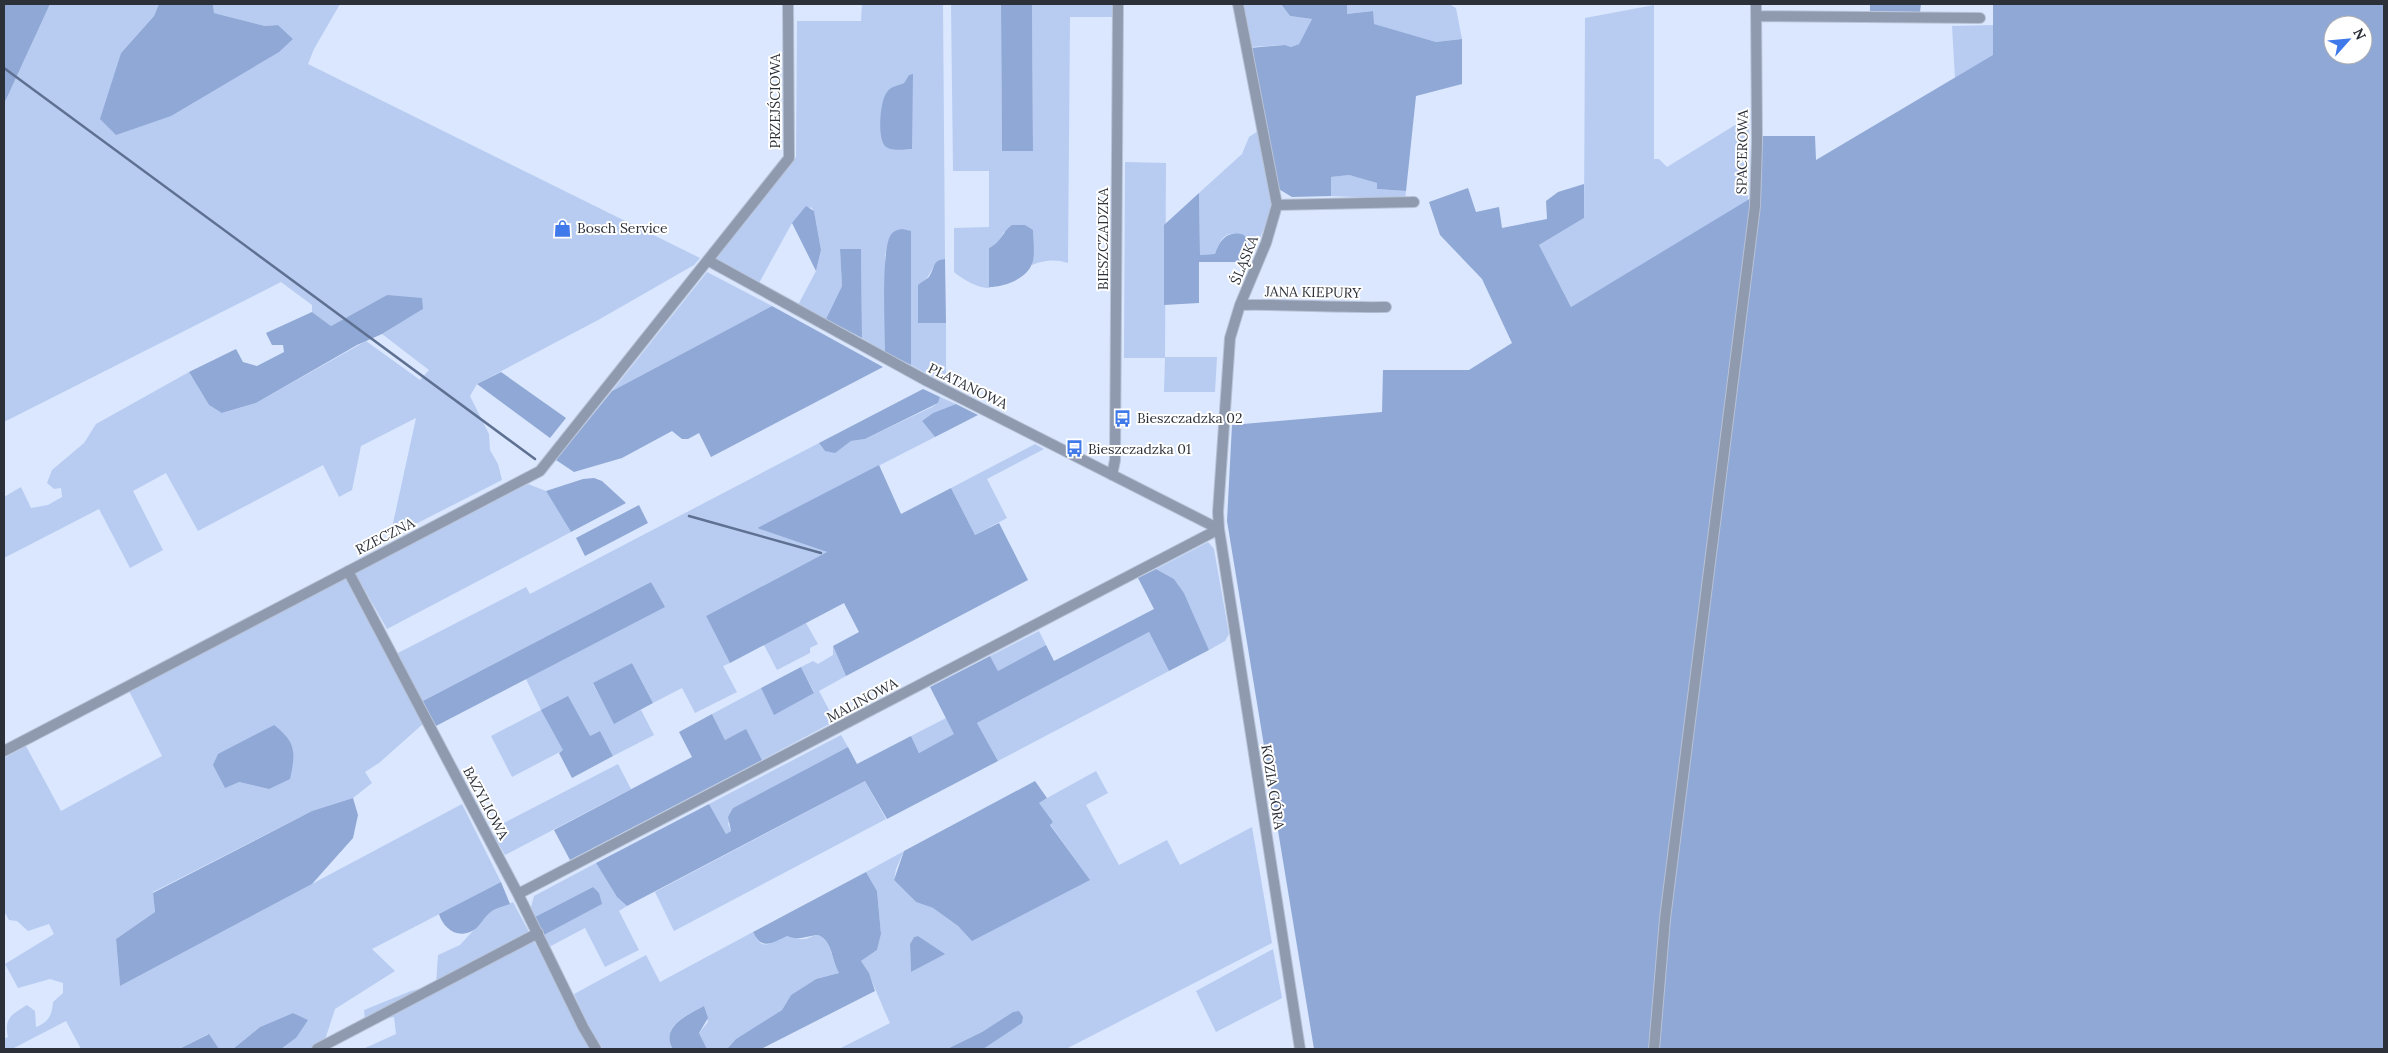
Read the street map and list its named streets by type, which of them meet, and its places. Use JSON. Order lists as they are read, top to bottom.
{
  "streets": {
    "street": [
      "PRZEJŚCIOWA",
      "SPACEROWA",
      "BIESZCZADZKA",
      "ŚLĄSKA",
      "JANA KIEPURY",
      "PLATANOWA",
      "RZECZNA",
      "MALINOWA",
      "KOZIA GÓRA",
      "BAZYLIOWA"
    ]
  },
  "crossings": [
    ["PRZEJŚCIOWA", "PLATANOWA"],
    ["PRZEJŚCIOWA", "RZECZNA"],
    ["BIESZCZADZKA", "PLATANOWA"],
    ["ŚLĄSKA", "JANA KIEPURY"],
    ["ŚLĄSKA", "PLATANOWA"],
    ["ŚLĄSKA", "MALINOWA"],
    ["ŚLĄSKA", "KOZIA GÓRA"],
    ["PLATANOWA", "RZECZNA"],
    ["PLATANOWA", "MALINOWA"],
    ["PLATANOWA", "KOZIA GÓRA"],
    ["RZECZNA", "BAZYLIOWA"],
    ["MALINOWA", "KOZIA GÓRA"],
    ["MALINOWA", "BAZYLIOWA"]
  ],
  "places": {
    "shop": ["Bosch Service"],
    "bus stop": ["Bieszczadzka 02", "Bieszczadzka 01"]
  },
  "north": "top right"
}
